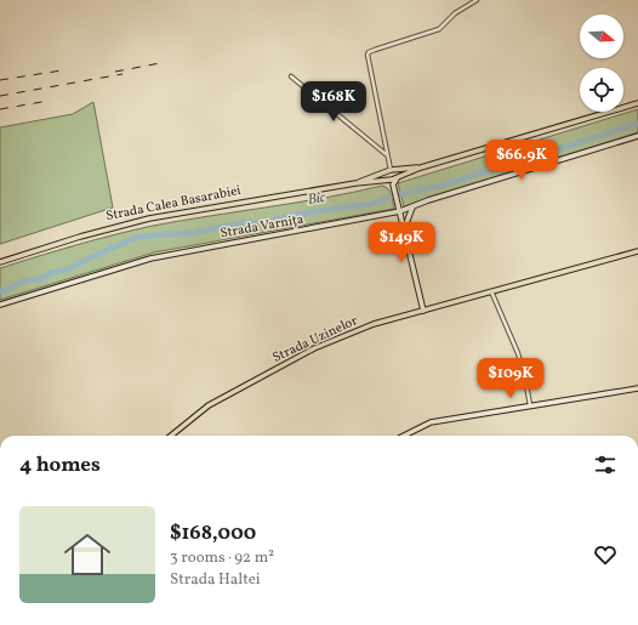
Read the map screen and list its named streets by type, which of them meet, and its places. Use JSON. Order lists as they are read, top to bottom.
{
  "streets": {
    "main road": ["Strada Calea Basarabiei", "Strada Uzinelor"],
    "street": ["Strada Varnița"]
  },
  "water": ["Bîc"],
  "north": "right",
  "page": {
    "price": [
      "$168K",
      "$66.9K",
      "$149K",
      "$109K"
    ],
    "heading": "4 homes",
    "list": [
      {
        "name": "$168,000",
        "note": "3 rooms · 92 m² · Strada Haltei"
      }
    ]
  }
}
